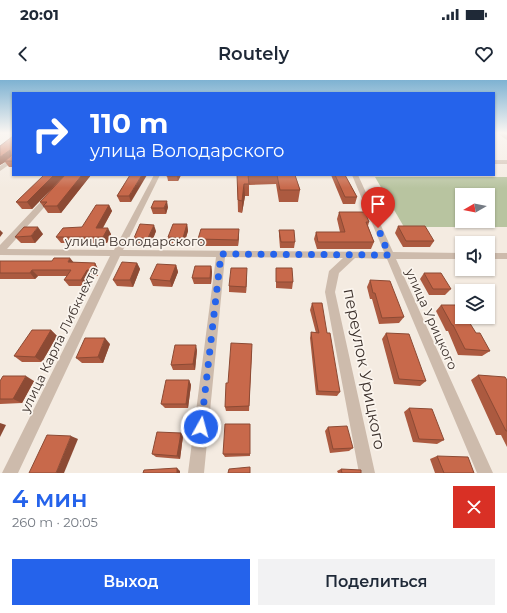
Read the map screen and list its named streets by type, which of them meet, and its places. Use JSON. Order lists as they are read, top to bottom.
{
  "streets": {
    "street": [
      "улица Володарского",
      "улица Урицкого",
      "улица Карла Либкнехта",
      "переулок Урицкого"
    ]
  },
  "crossings": [
    ["улица Володарского", "улица Урицкого"],
    ["улица Володарского", "улица Карла Либкнехта"],
    ["улица Володарского", "переулок Урицкого"]
  ],
  "north": "left",
  "page": {
    "status": "20:01",
    "header": "Routely",
    "turn": ["110 m", "улица Володарского"],
    "heading": ["4 мин", "260 m · 20:05"],
    "buttons": ["Выход", "Поделиться"]
  }
}
